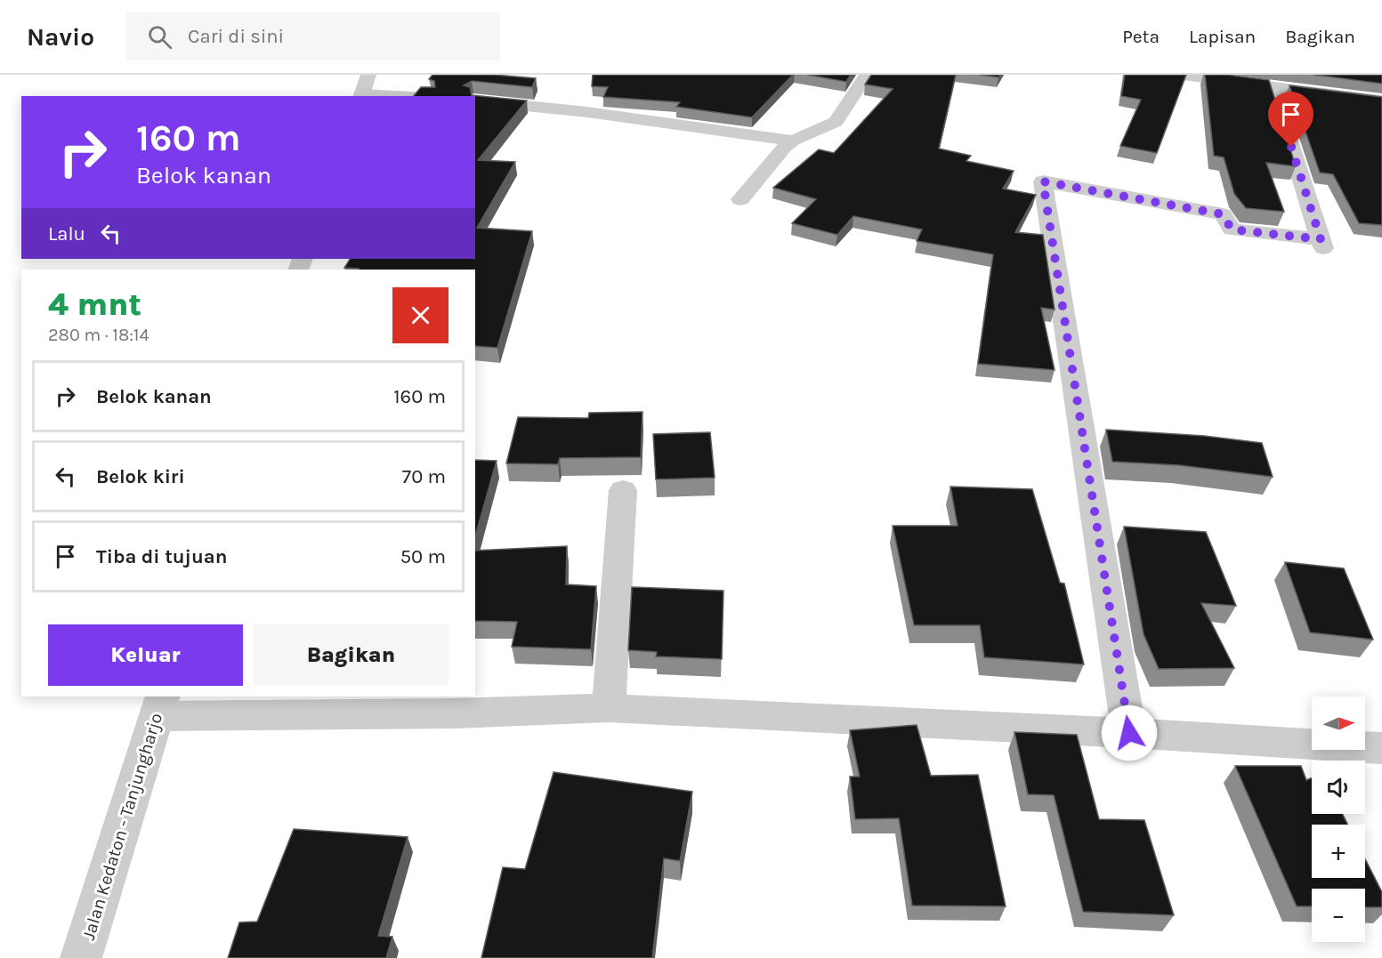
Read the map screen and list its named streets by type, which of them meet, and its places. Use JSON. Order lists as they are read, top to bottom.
{
  "streets": {
    "street": ["Jalan Kedaton - Tanjungharjo"]
  },
  "north": "right",
  "page": {
    "header": "Navio",
    "search": "Cari di sini",
    "nav": ["Peta", "Lapisan", "Bagikan"],
    "turn": ["160 m", "Belok kanan"],
    "then": "Lalu",
    "heading": ["4 mnt", "280 m · 18:14"],
    "list": [
      {
        "name": "Belok kanan",
        "value": "160 m"
      },
      {
        "name": "Belok kiri",
        "value": "70 m"
      },
      {
        "name": "Tiba di tujuan",
        "value": "50 m"
      }
    ],
    "buttons": ["Keluar", "Bagikan"],
    "map_buttons": ["+", "−"]
  }
}
